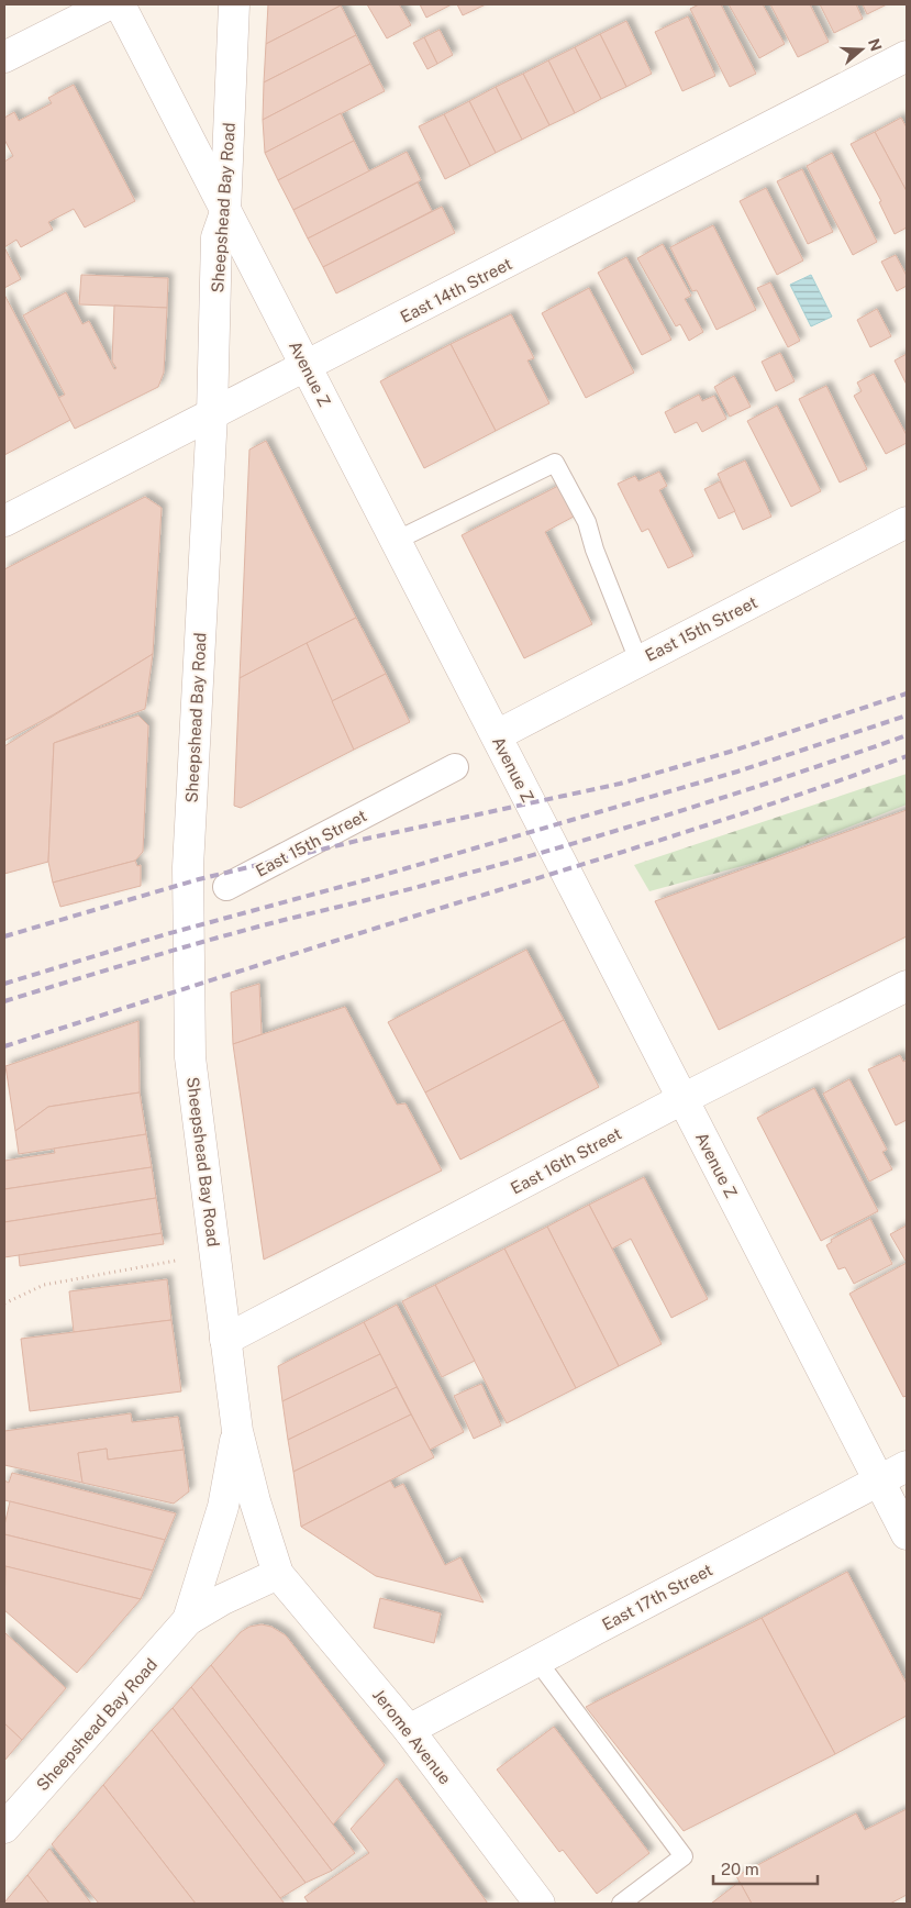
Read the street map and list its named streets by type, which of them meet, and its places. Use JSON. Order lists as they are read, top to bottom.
{
  "streets": {
    "street": [
      "Sheepshead Bay Road",
      "East 14th Street",
      "Avenue Z",
      "East 15th Street",
      "East 16th Street",
      "East 17th Street",
      "Jerome Avenue"
    ]
  },
  "crossings": [
    ["Sheepshead Bay Road", "East 14th Street"],
    ["Sheepshead Bay Road", "Avenue Z"],
    ["Sheepshead Bay Road", "East 16th Street"],
    ["Sheepshead Bay Road", "Jerome Avenue"],
    ["East 14th Street", "Avenue Z"],
    ["Avenue Z", "East 15th Street"],
    ["Avenue Z", "East 16th Street"],
    ["Avenue Z", "East 17th Street"],
    ["East 17th Street", "Jerome Avenue"]
  ],
  "scale_bar": "20 m",
  "north": "right"
}
